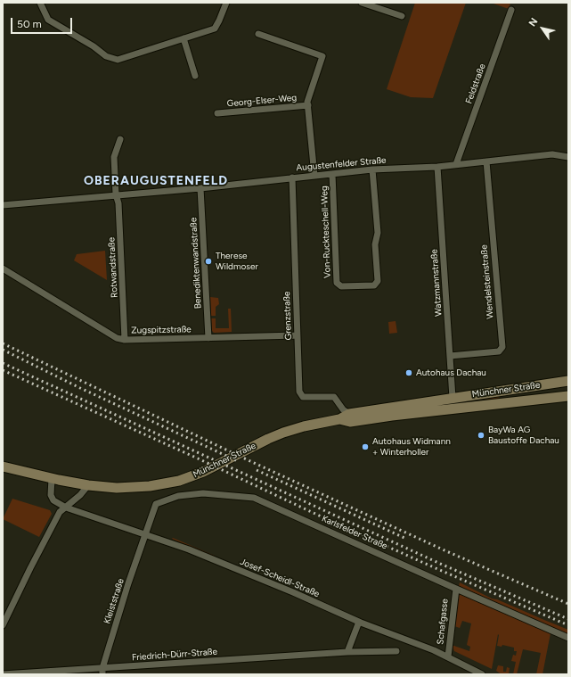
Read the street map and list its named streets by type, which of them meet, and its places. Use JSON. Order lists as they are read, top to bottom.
{
  "streets": {
    "main road": ["Münchner Straße"],
    "street": [
      "Feldstraße",
      "Georg-Elser-Weg",
      "Augustenfelder Straße",
      "Von-Ruckteschell-Weg",
      "Benediktenwandstraße",
      "Rotwandstraße",
      "Wendelsteinstraße",
      "Watzmannstraße",
      "Grenzstraße",
      "Zugspitzstraße",
      "Karlsfelder Straße",
      "Josef-Scheidl-Straße",
      "Kleiststraße",
      "Schafgasse",
      "Friedrich-Dürr-Straße"
    ]
  },
  "crossings": [
    ["Feldstraße", "Augustenfelder Straße"],
    ["Augustenfelder Straße", "Von-Ruckteschell-Weg"],
    ["Augustenfelder Straße", "Benediktenwandstraße"],
    ["Augustenfelder Straße", "Rotwandstraße"],
    ["Augustenfelder Straße", "Wendelsteinstraße"],
    ["Augustenfelder Straße", "Watzmannstraße"],
    ["Augustenfelder Straße", "Grenzstraße"],
    ["Benediktenwandstraße", "Zugspitzstraße"],
    ["Rotwandstraße", "Zugspitzstraße"],
    ["Wendelsteinstraße", "Watzmannstraße"],
    ["Watzmannstraße", "Münchner Straße"],
    ["Grenzstraße", "Zugspitzstraße"],
    ["Grenzstraße", "Münchner Straße"],
    ["Münchner Straße", "Josef-Scheidl-Straße"],
    ["Karlsfelder Straße", "Josef-Scheidl-Straße"],
    ["Karlsfelder Straße", "Kleiststraße"],
    ["Karlsfelder Straße", "Schafgasse"],
    ["Josef-Scheidl-Straße", "Kleiststraße"],
    ["Josef-Scheidl-Straße", "Schafgasse"],
    ["Kleiststraße", "Friedrich-Dürr-Straße"]
  ],
  "districts": ["OBERAUGUSTENFELD"],
  "places": [
    "Therese Wildmoser",
    "Autohaus Dachau",
    "BayWa AG Baustoffe Dachau",
    "Autohaus Widmann + Winterholler"
  ],
  "scale_bar": "50 m",
  "north": "top left"
}
